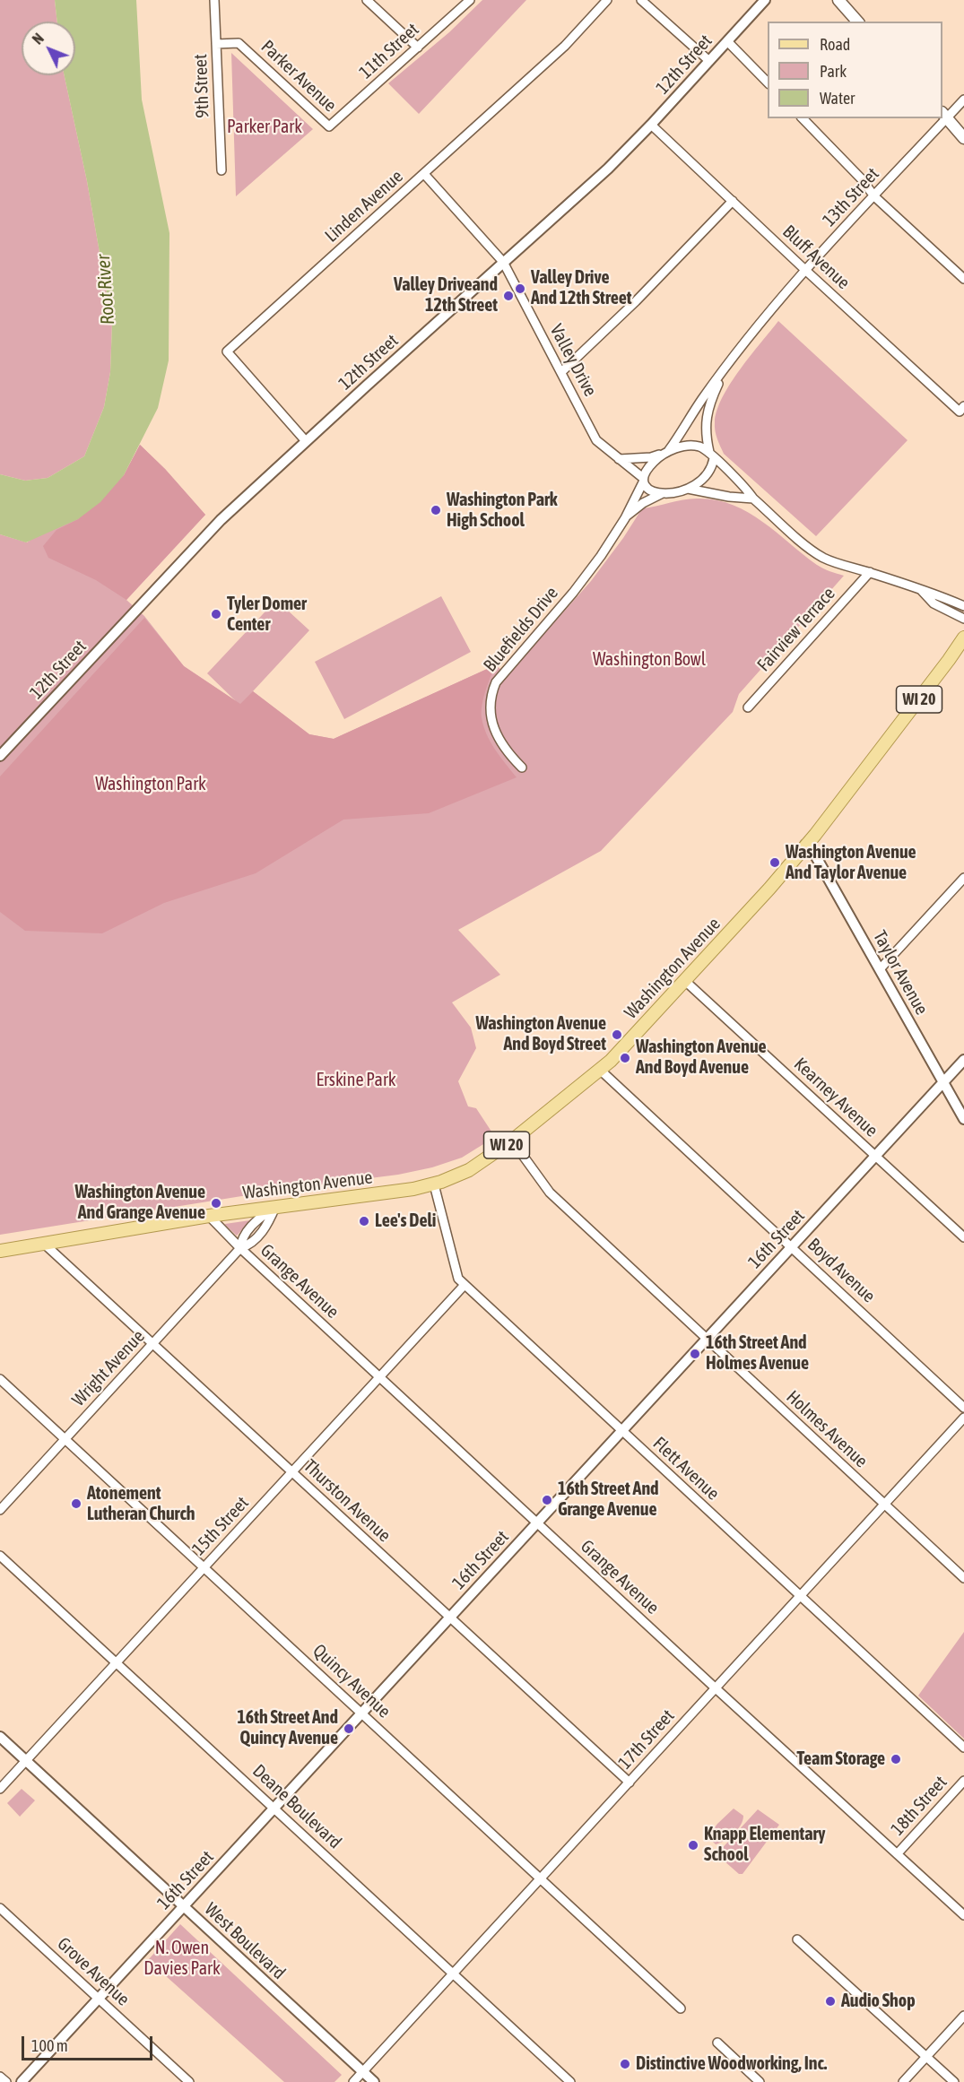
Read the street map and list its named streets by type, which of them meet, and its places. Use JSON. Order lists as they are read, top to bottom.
{
  "streets": {
    "main road": ["WI 20", "Washington Avenue"],
    "street": [
      "11th Street",
      "12th Street",
      "Parker Avenue",
      "9th Street",
      "13th Street",
      "Linden Avenue",
      "Bluff Avenue",
      "Valley Drive",
      "Bluefields Drive",
      "Fairview Terrace",
      "Taylor Avenue",
      "Kearney Avenue",
      "16th Street",
      "Boyd Avenue",
      "Grange Avenue",
      "Wright Avenue",
      "Holmes Avenue",
      "Flett Avenue",
      "Thurston Avenue",
      "15th Street",
      "Quincy Avenue",
      "17th Street",
      "18th Street",
      "Deane Boulevard",
      "West Boulevard",
      "Grove Avenue"
    ]
  },
  "crossings": [
    ["11th Street", "Parker Avenue"],
    ["12th Street", "Linden Avenue"],
    ["12th Street", "Bluff Avenue"],
    ["12th Street", "Valley Drive"],
    ["Parker Avenue", "9th Street"],
    ["13th Street", "Bluff Avenue"],
    ["13th Street", "Valley Drive"],
    ["13th Street", "Bluefields Drive"],
    ["Linden Avenue", "Valley Drive"],
    ["Valley Drive", "Bluefields Drive"],
    ["Washington Avenue", "Taylor Avenue"],
    ["Washington Avenue", "Kearney Avenue"],
    ["Washington Avenue", "Boyd Avenue"],
    ["Washington Avenue", "Grange Avenue"],
    ["Washington Avenue", "Wright Avenue"],
    ["Washington Avenue", "Holmes Avenue"],
    ["Washington Avenue", "Flett Avenue"],
    ["Washington Avenue", "Thurston Avenue"],
    ["Taylor Avenue", "16th Street"],
    ["Kearney Avenue", "16th Street"],
    ["16th Street", "Boyd Avenue"],
    ["16th Street", "Grange Avenue"],
    ["16th Street", "Holmes Avenue"],
    ["16th Street", "Flett Avenue"],
    ["16th Street", "Thurston Avenue"],
    ["16th Street", "Quincy Avenue"],
    ["16th Street", "Deane Boulevard"],
    ["16th Street", "West Boulevard"],
    ["16th Street", "Grove Avenue"],
    ["Grange Avenue", "Wright Avenue"],
    ["Grange Avenue", "15th Street"],
    ["Grange Avenue", "17th Street"],
    ["Grange Avenue", "18th Street"],
    ["Wright Avenue", "Thurston Avenue"],
    ["Wright Avenue", "Quincy Avenue"],
    ["Holmes Avenue", "17th Street"],
    ["Flett Avenue", "15th Street"],
    ["Flett Avenue", "17th Street"],
    ["Thurston Avenue", "15th Street"],
    ["Thurston Avenue", "17th Street"],
    ["15th Street", "Quincy Avenue"],
    ["15th Street", "Deane Boulevard"],
    ["15th Street", "West Boulevard"],
    ["Quincy Avenue", "17th Street"],
    ["17th Street", "Deane Boulevard"],
    ["17th Street", "West Boulevard"]
  ],
  "water": ["Root River"],
  "parks": [
    "Parker Park",
    "Washington Bowl",
    "Washington Park",
    "Erskine Park",
    "N. Owen Davies Park"
  ],
  "places": [
    "Valley Drive And 12th Street",
    "Valley Driveand 12th Street",
    "Washington Park High School",
    "Tyler Domer Center",
    "Washington Avenue And Taylor Avenue",
    "Washington Avenue And Boyd Street",
    "Washington Avenue And Boyd Avenue",
    "Washington Avenue And Grange Avenue",
    "Lee's Deli",
    "16th Street And Holmes Avenue",
    "16th Street And Grange Avenue",
    "Atonement Lutheran Church",
    "16th Street And Quincy Avenue",
    "Team Storage",
    "Knapp Elementary School",
    "Audio Shop",
    "Distinctive Woodworking, Inc."
  ],
  "legend": ["Road", "Park", "Water"],
  "scale_bar": "100 m",
  "north": "top left"
}
